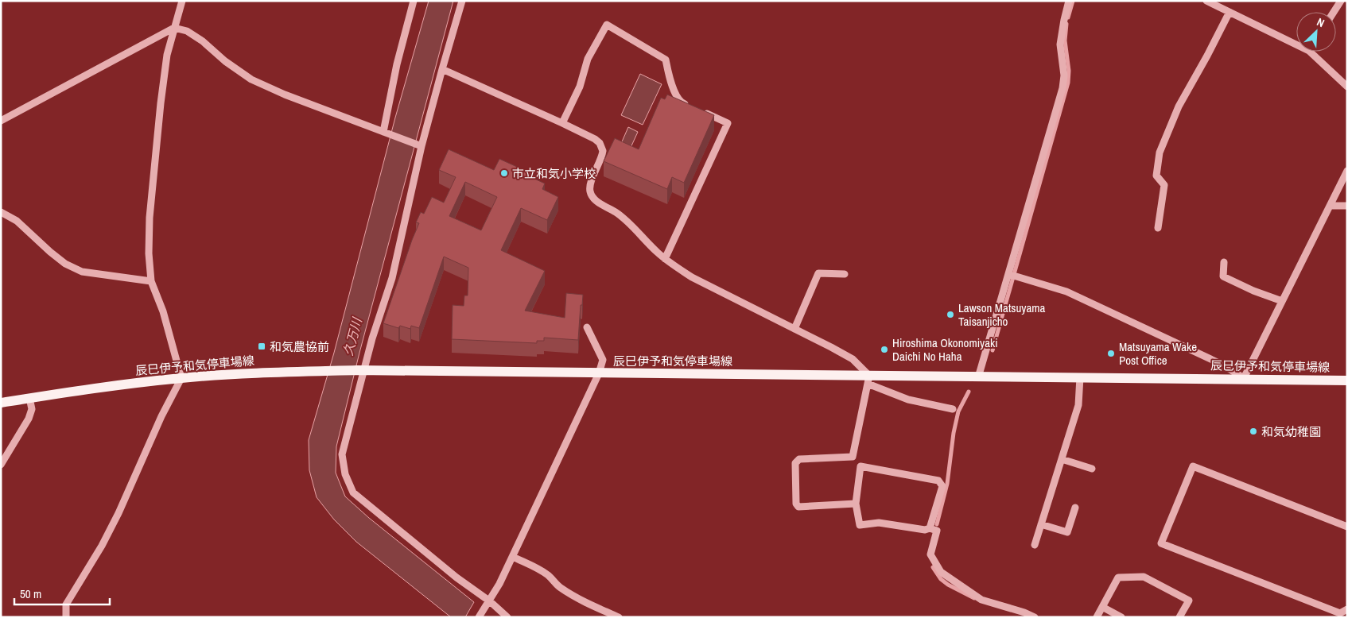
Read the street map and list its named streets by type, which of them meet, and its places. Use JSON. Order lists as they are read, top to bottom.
{
  "streets": {
    "main road": ["辰巳伊予和気停車場線"]
  },
  "water": ["久万川"],
  "places": {
    "other": [
      "市立和気小学校",
      "Lawson Matsuyama Taisanjicho",
      "Hiroshima Okonomiyaki Daichi No Haha",
      "Matsuyama Wake Post Office",
      "和気幼稚園"
    ],
    "transit": ["和気農協前"]
  },
  "scale_bar": "50 m",
  "north": "top right"
}
